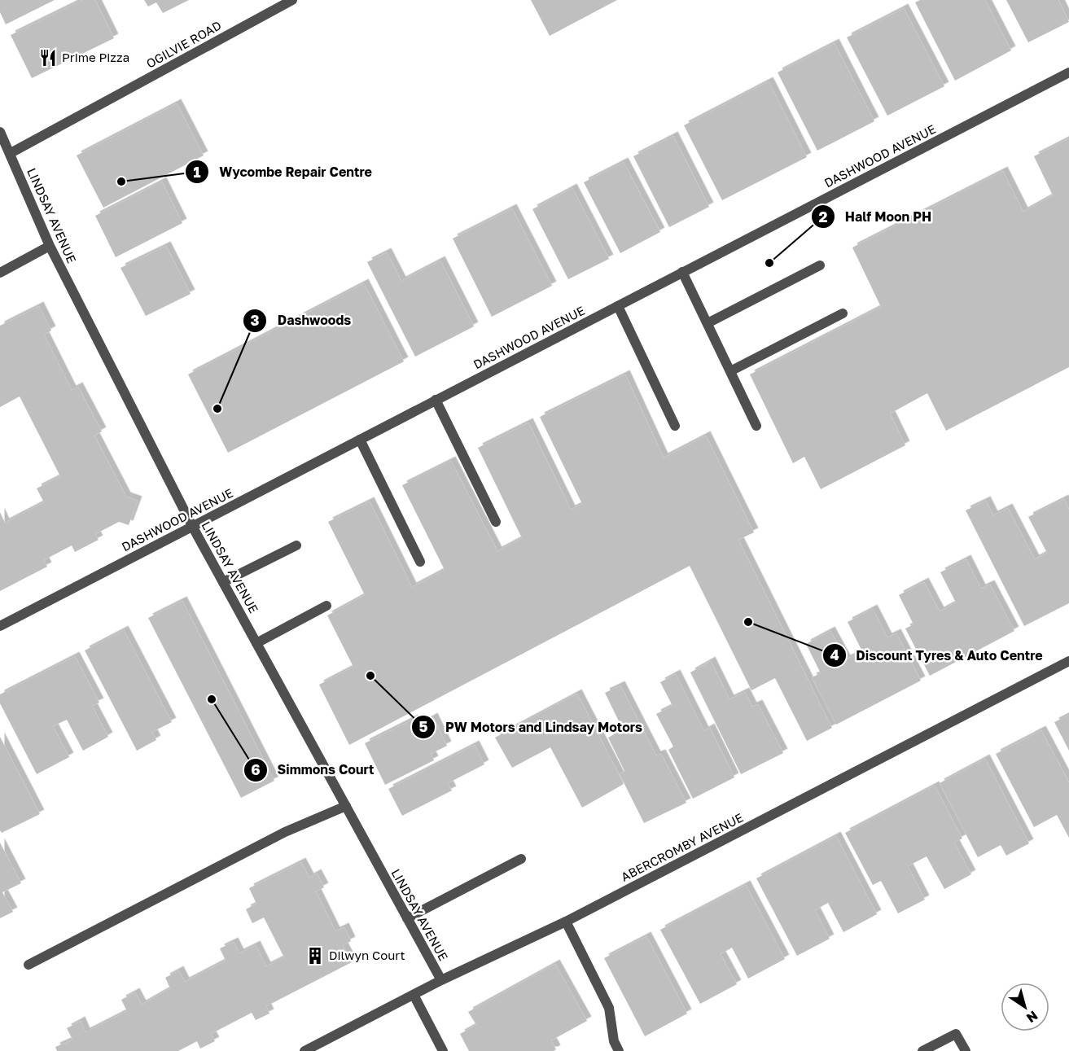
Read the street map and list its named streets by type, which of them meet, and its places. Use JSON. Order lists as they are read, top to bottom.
{
  "streets": {
    "street": [
      "OGILVIE ROAD",
      "DASHWOOD AVENUE",
      "LINDSAY AVENUE",
      "ABERCROMBY AVENUE"
    ]
  },
  "crossings": [
    ["OGILVIE ROAD", "LINDSAY AVENUE"],
    ["DASHWOOD AVENUE", "LINDSAY AVENUE"],
    ["LINDSAY AVENUE", "ABERCROMBY AVENUE"]
  ],
  "places": {
    "restaurant": ["Prime Pizza"],
    "other": [
      "Wycombe Repair Centre",
      "Half Moon PH",
      "Dashwoods",
      "Discount Tyres & Auto Centre",
      "PW Motors and Lindsay Motors",
      "Simmons Court"
    ],
    "building": ["Dilwyn Court"]
  },
  "north": "bottom right"
}
